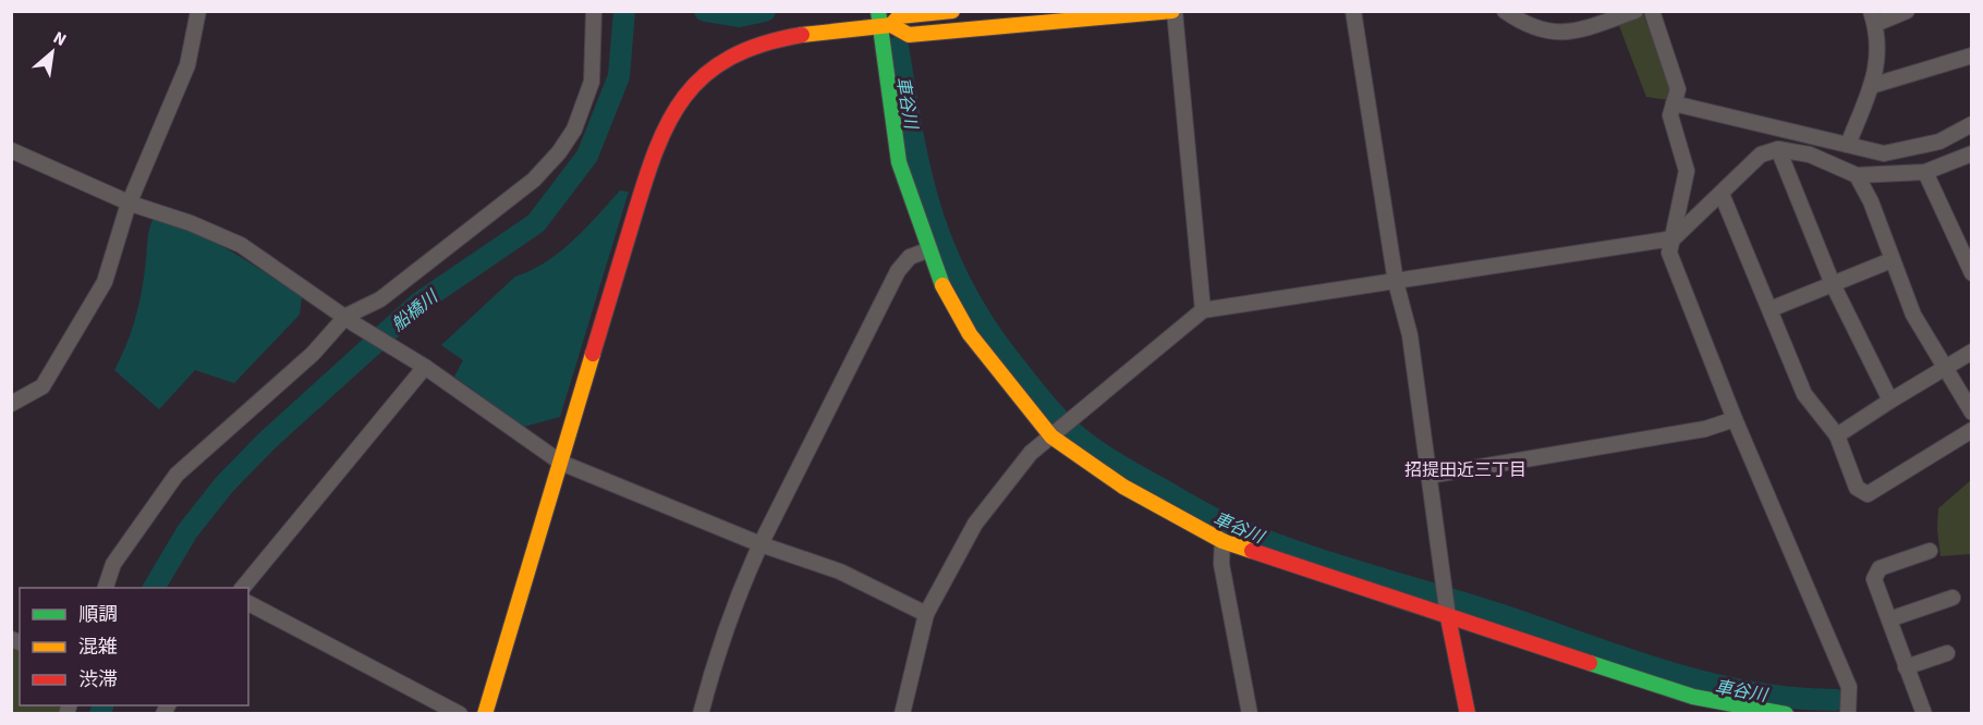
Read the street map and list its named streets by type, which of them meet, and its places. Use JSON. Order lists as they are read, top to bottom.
{
  "districts": ["招提田近三丁目"],
  "water": ["車谷川", "船橋川"],
  "legend": ["順調", "混雑", "渋滞"],
  "north": "top right"
}
